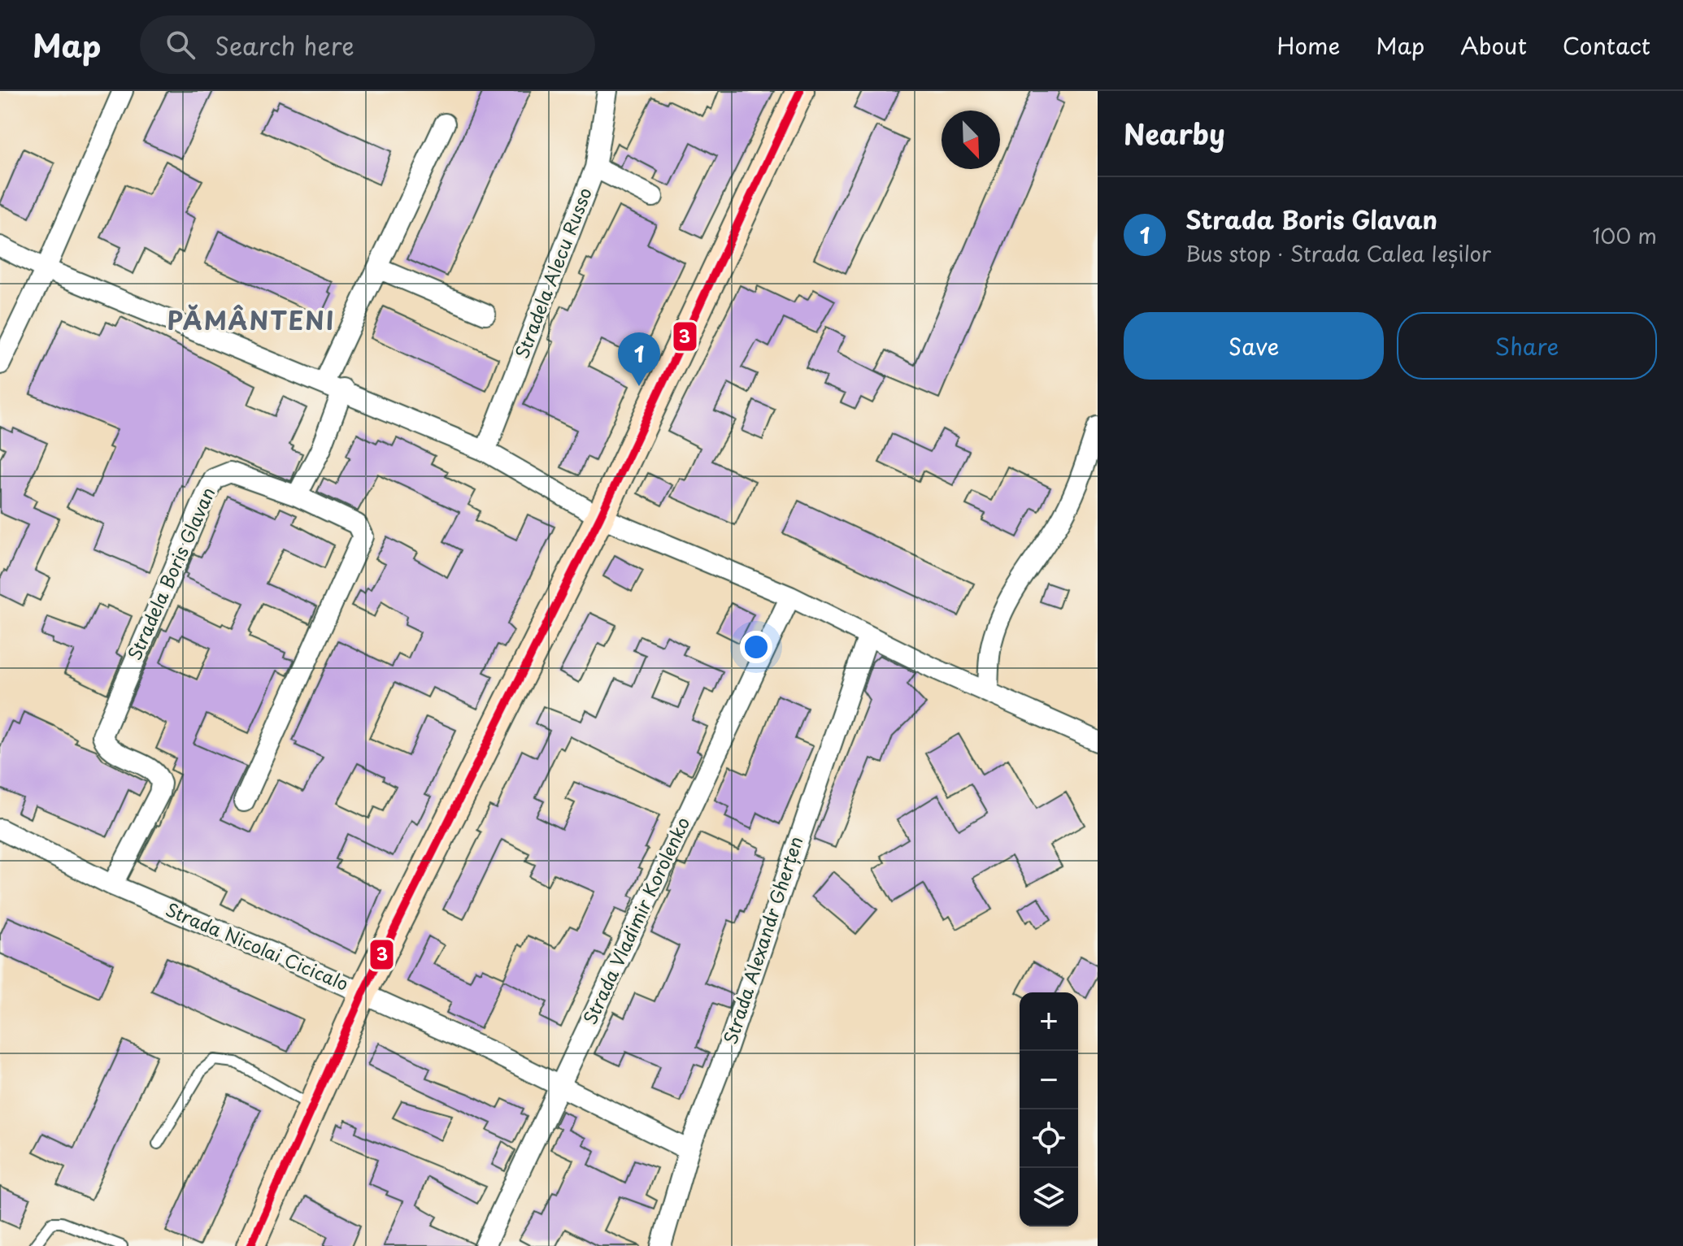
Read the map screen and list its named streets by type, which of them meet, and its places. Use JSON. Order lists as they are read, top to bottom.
{
  "streets": {
    "street": [
      "Stradela Alecu Russo",
      "Stradela Boris Glavan",
      "Strada Vladimir Korolenko",
      "Strada Alexandr Gherțen",
      "Strada Nicolai Cicicalo"
    ]
  },
  "crossings": [
    ["Stradela Boris Glavan", "Strada Nicolai Cicicalo"],
    ["Strada Vladimir Korolenko", "Strada Nicolai Cicicalo"],
    ["Strada Alexandr Gherțen", "Strada Nicolai Cicicalo"]
  ],
  "districts": ["PĂMÂNTENI"],
  "lines": ["transit line 3"],
  "north": "bottom right",
  "page": {
    "header": "Map",
    "search": "Search here",
    "nav": [
      "Home",
      "Map",
      "About",
      "Contact"
    ],
    "heading": "Nearby",
    "list": [
      {
        "mark": "1",
        "name": "Strada Boris Glavan",
        "note": "Bus stop · Strada Calea Ieșilor",
        "value": "100 m"
      }
    ],
    "buttons": ["Save", "Share"],
    "pins": "1",
    "map_buttons": ["+", "−"]
  }
}
